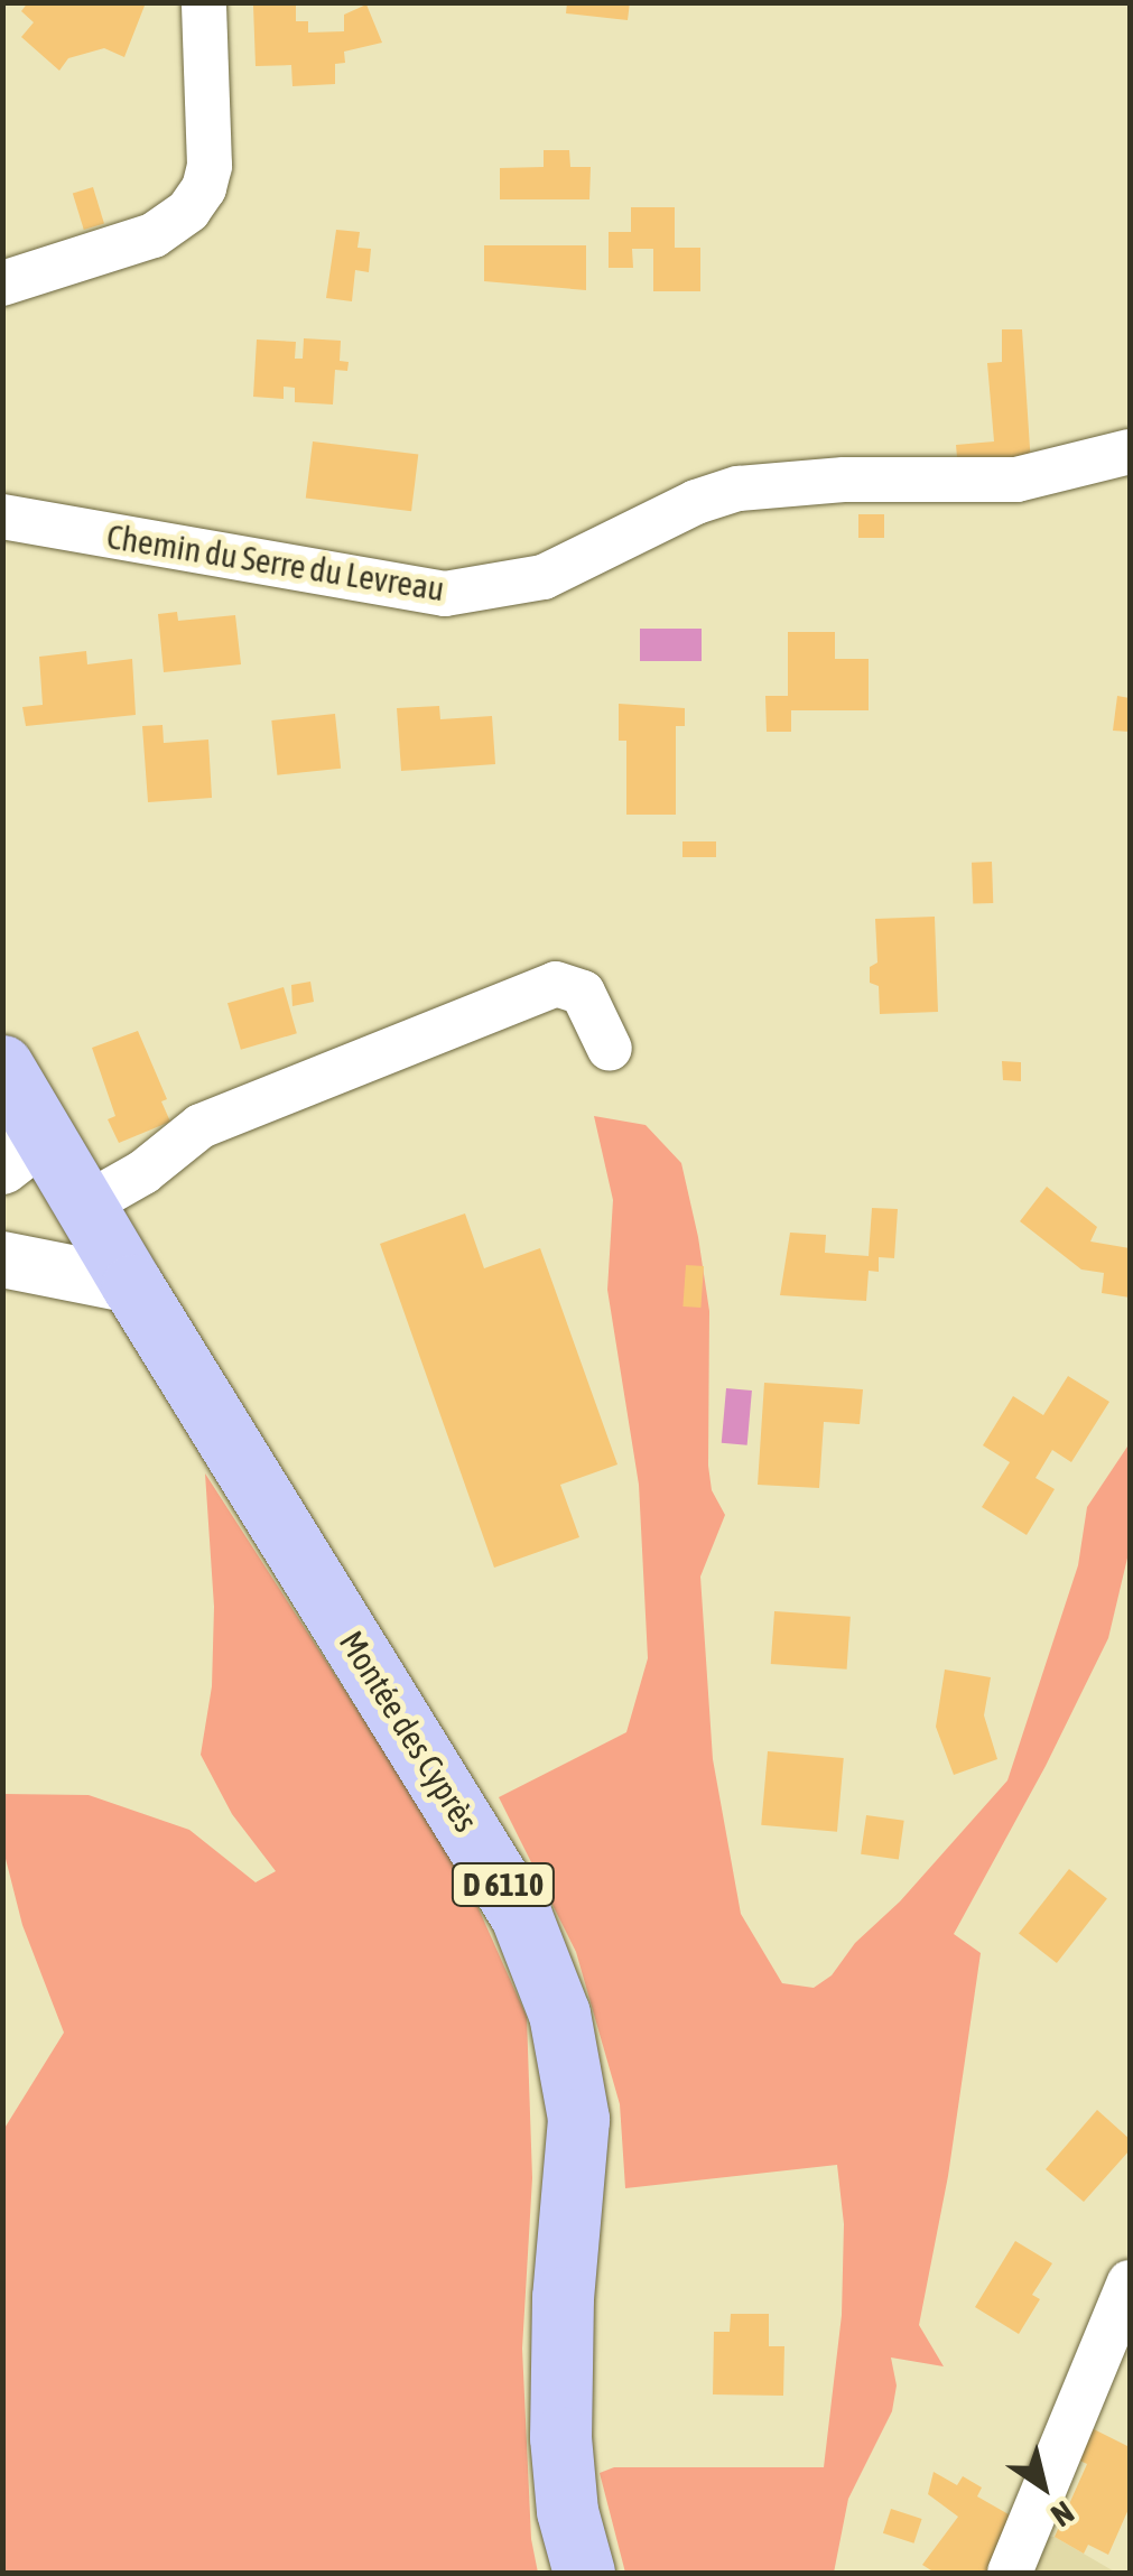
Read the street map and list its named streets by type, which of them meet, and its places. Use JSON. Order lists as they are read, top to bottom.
{
  "streets": {
    "main road": ["Montée des Cyprès", "D 6110"],
    "street": ["Chemin du Serre du Levreau"]
  },
  "north": "bottom right"
}
